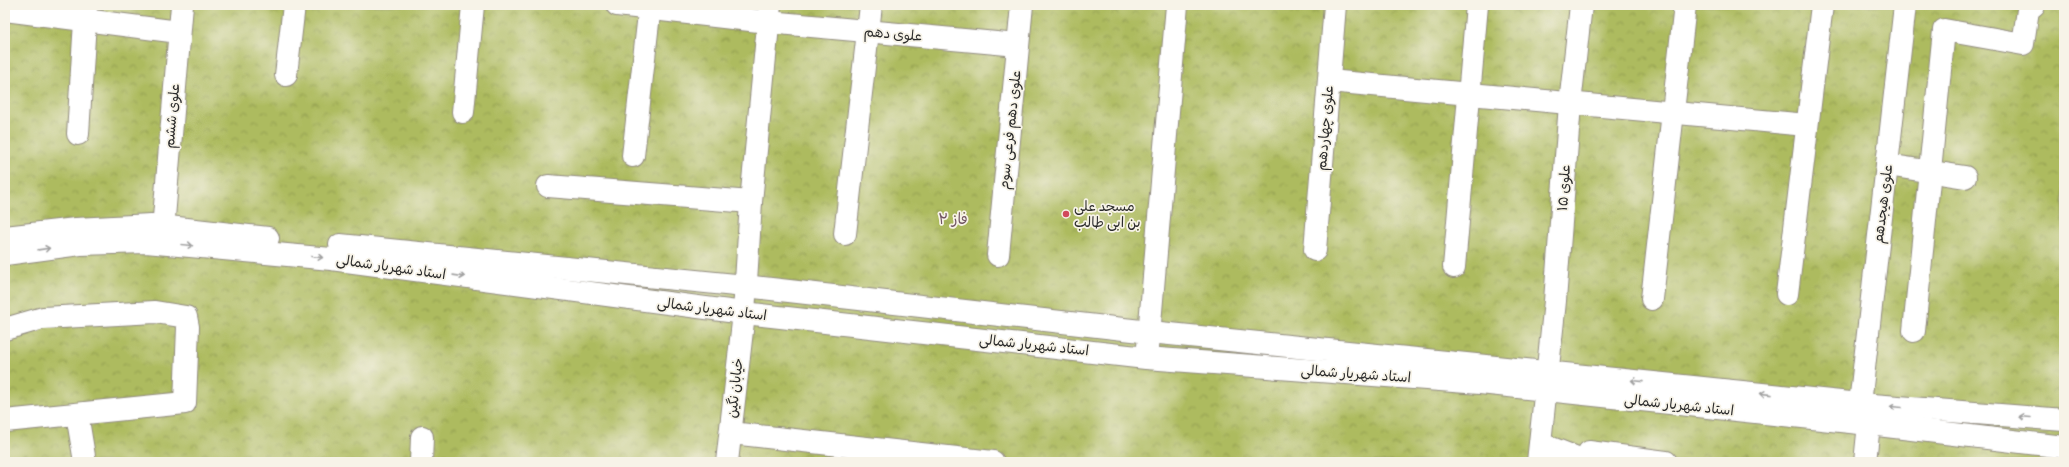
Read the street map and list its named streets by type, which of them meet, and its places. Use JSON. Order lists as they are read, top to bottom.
{
  "streets": {
    "street": [
      "علوی دهم",
      "علوی ششم",
      "علوی چهاردهم",
      "علوی دهم فرعی سوم",
      "علوی ۱۵",
      "علوی هیجدهم",
      "استاد شهریار شمالی",
      "خیابان نگین"
    ]
  },
  "crossings": [
    ["علوی دهم", "علوی دهم فرعی سوم"],
    ["علوی دهم", "خیابان نگین"],
    ["علوی ششم", "استاد شهریار شمالی"],
    ["علوی ۱۵", "استاد شهریار شمالی"],
    ["علوی هیجدهم", "استاد شهریار شمالی"],
    ["استاد شهریار شمالی", "خیابان نگین"]
  ],
  "districts": ["فاز ۲"],
  "places": ["مسجد علی بن ابی طالب"]
}
